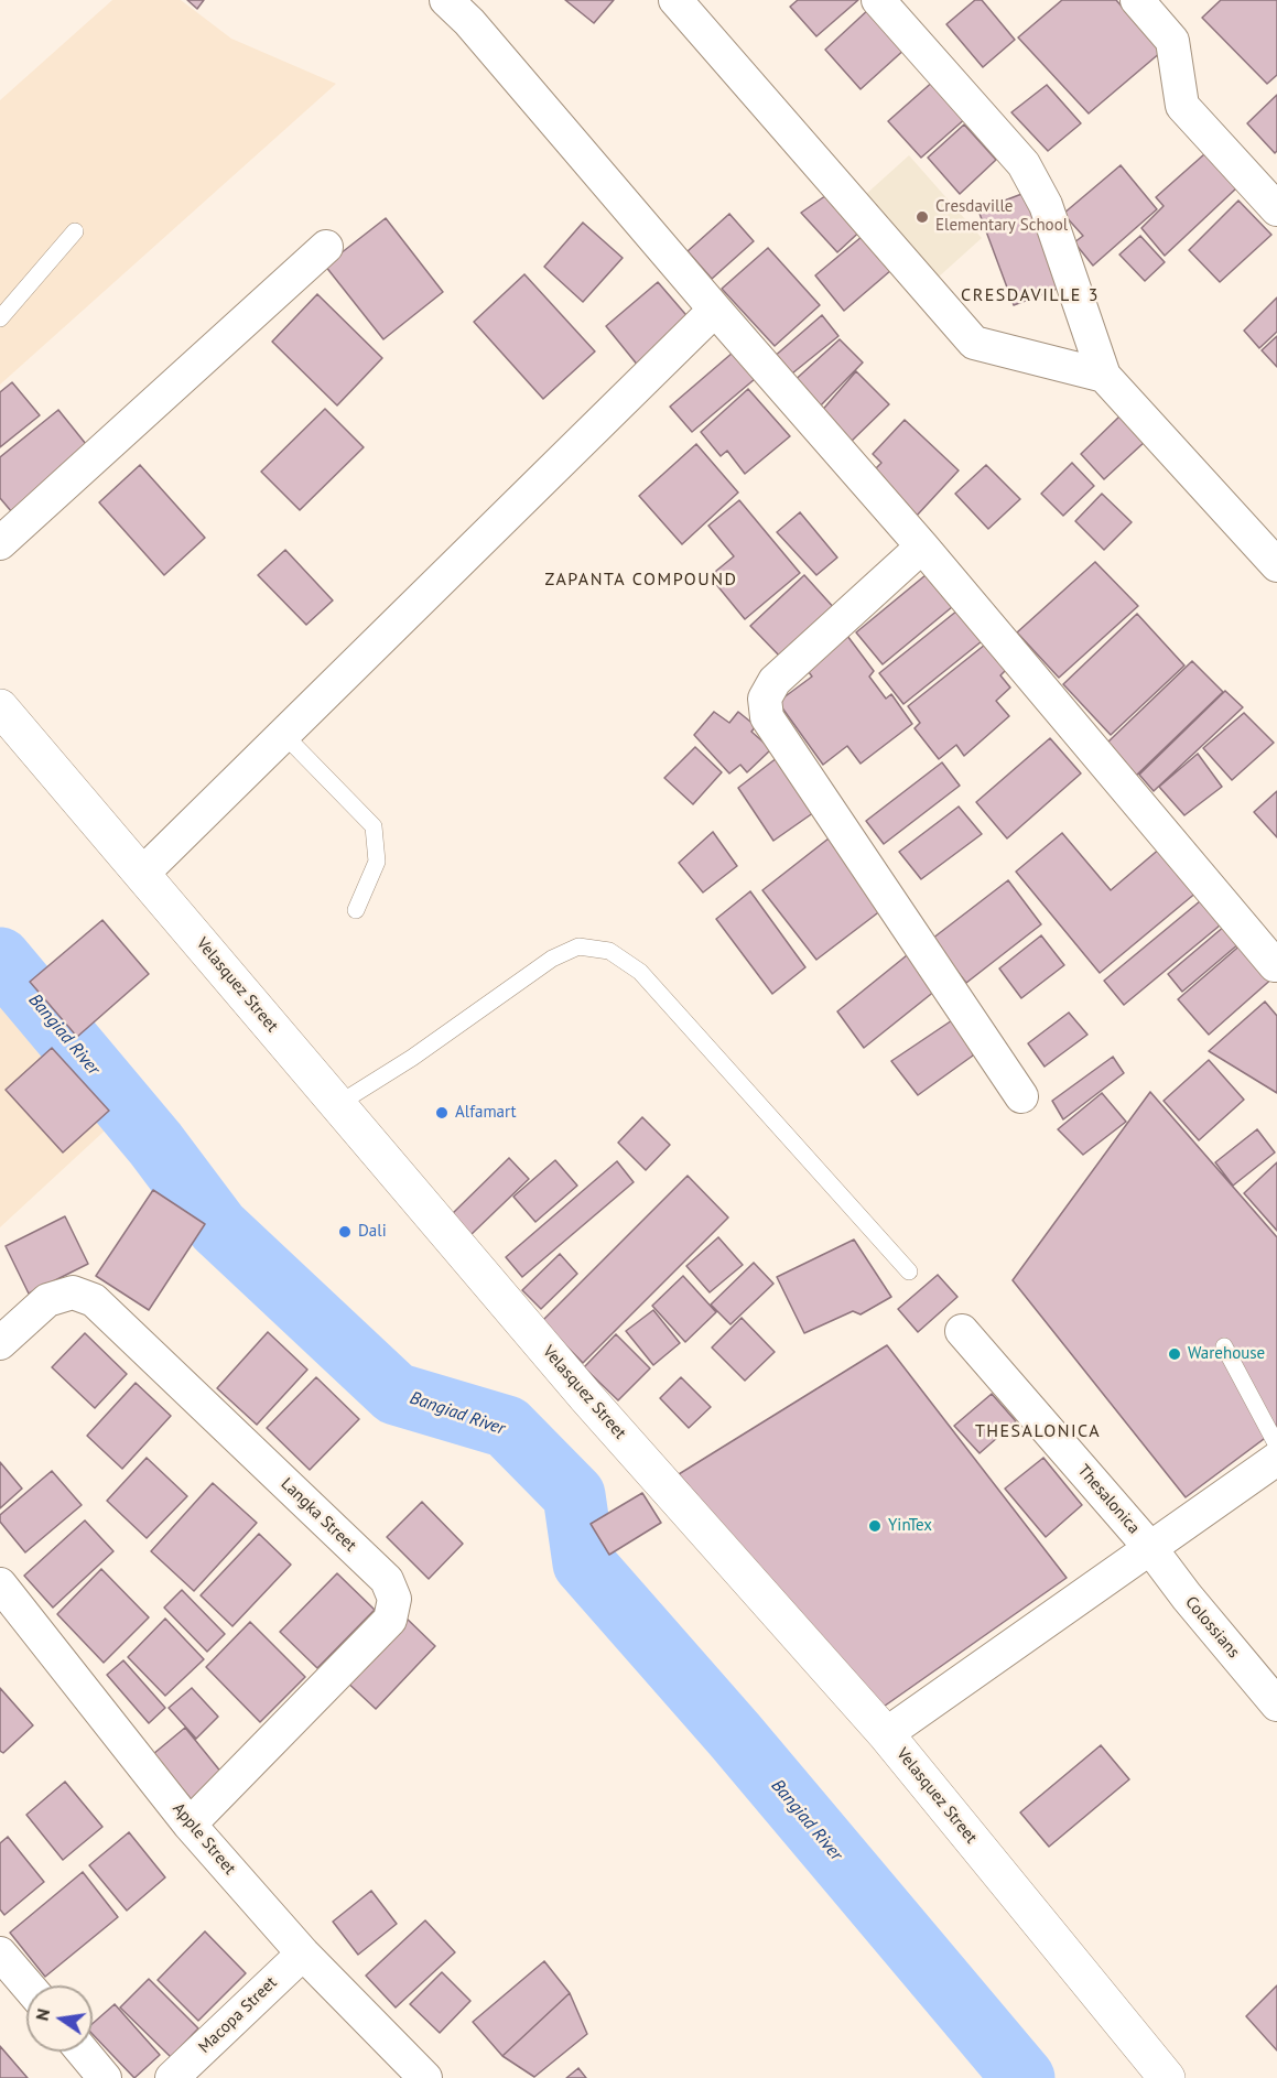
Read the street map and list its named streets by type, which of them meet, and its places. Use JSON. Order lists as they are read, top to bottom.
{
  "streets": {
    "main road": ["Velasquez Street"],
    "street": [
      "Thesalonica",
      "Langka Street",
      "Colossians",
      "Apple Street",
      "Macopa Street"
    ]
  },
  "crossings": [
    ["Thesalonica", "Colossians"],
    ["Langka Street", "Apple Street"],
    ["Apple Street", "Macopa Street"]
  ],
  "districts": ["CRESDAVILLE 3", "ZAPANTA COMPOUND", "THESALONICA"],
  "water": ["Bangiad River"],
  "places": [
    "Cresdaville Elementary School",
    "Alfamart",
    "Dali",
    "Warehouse",
    "YinTex"
  ],
  "north": "left"
}
